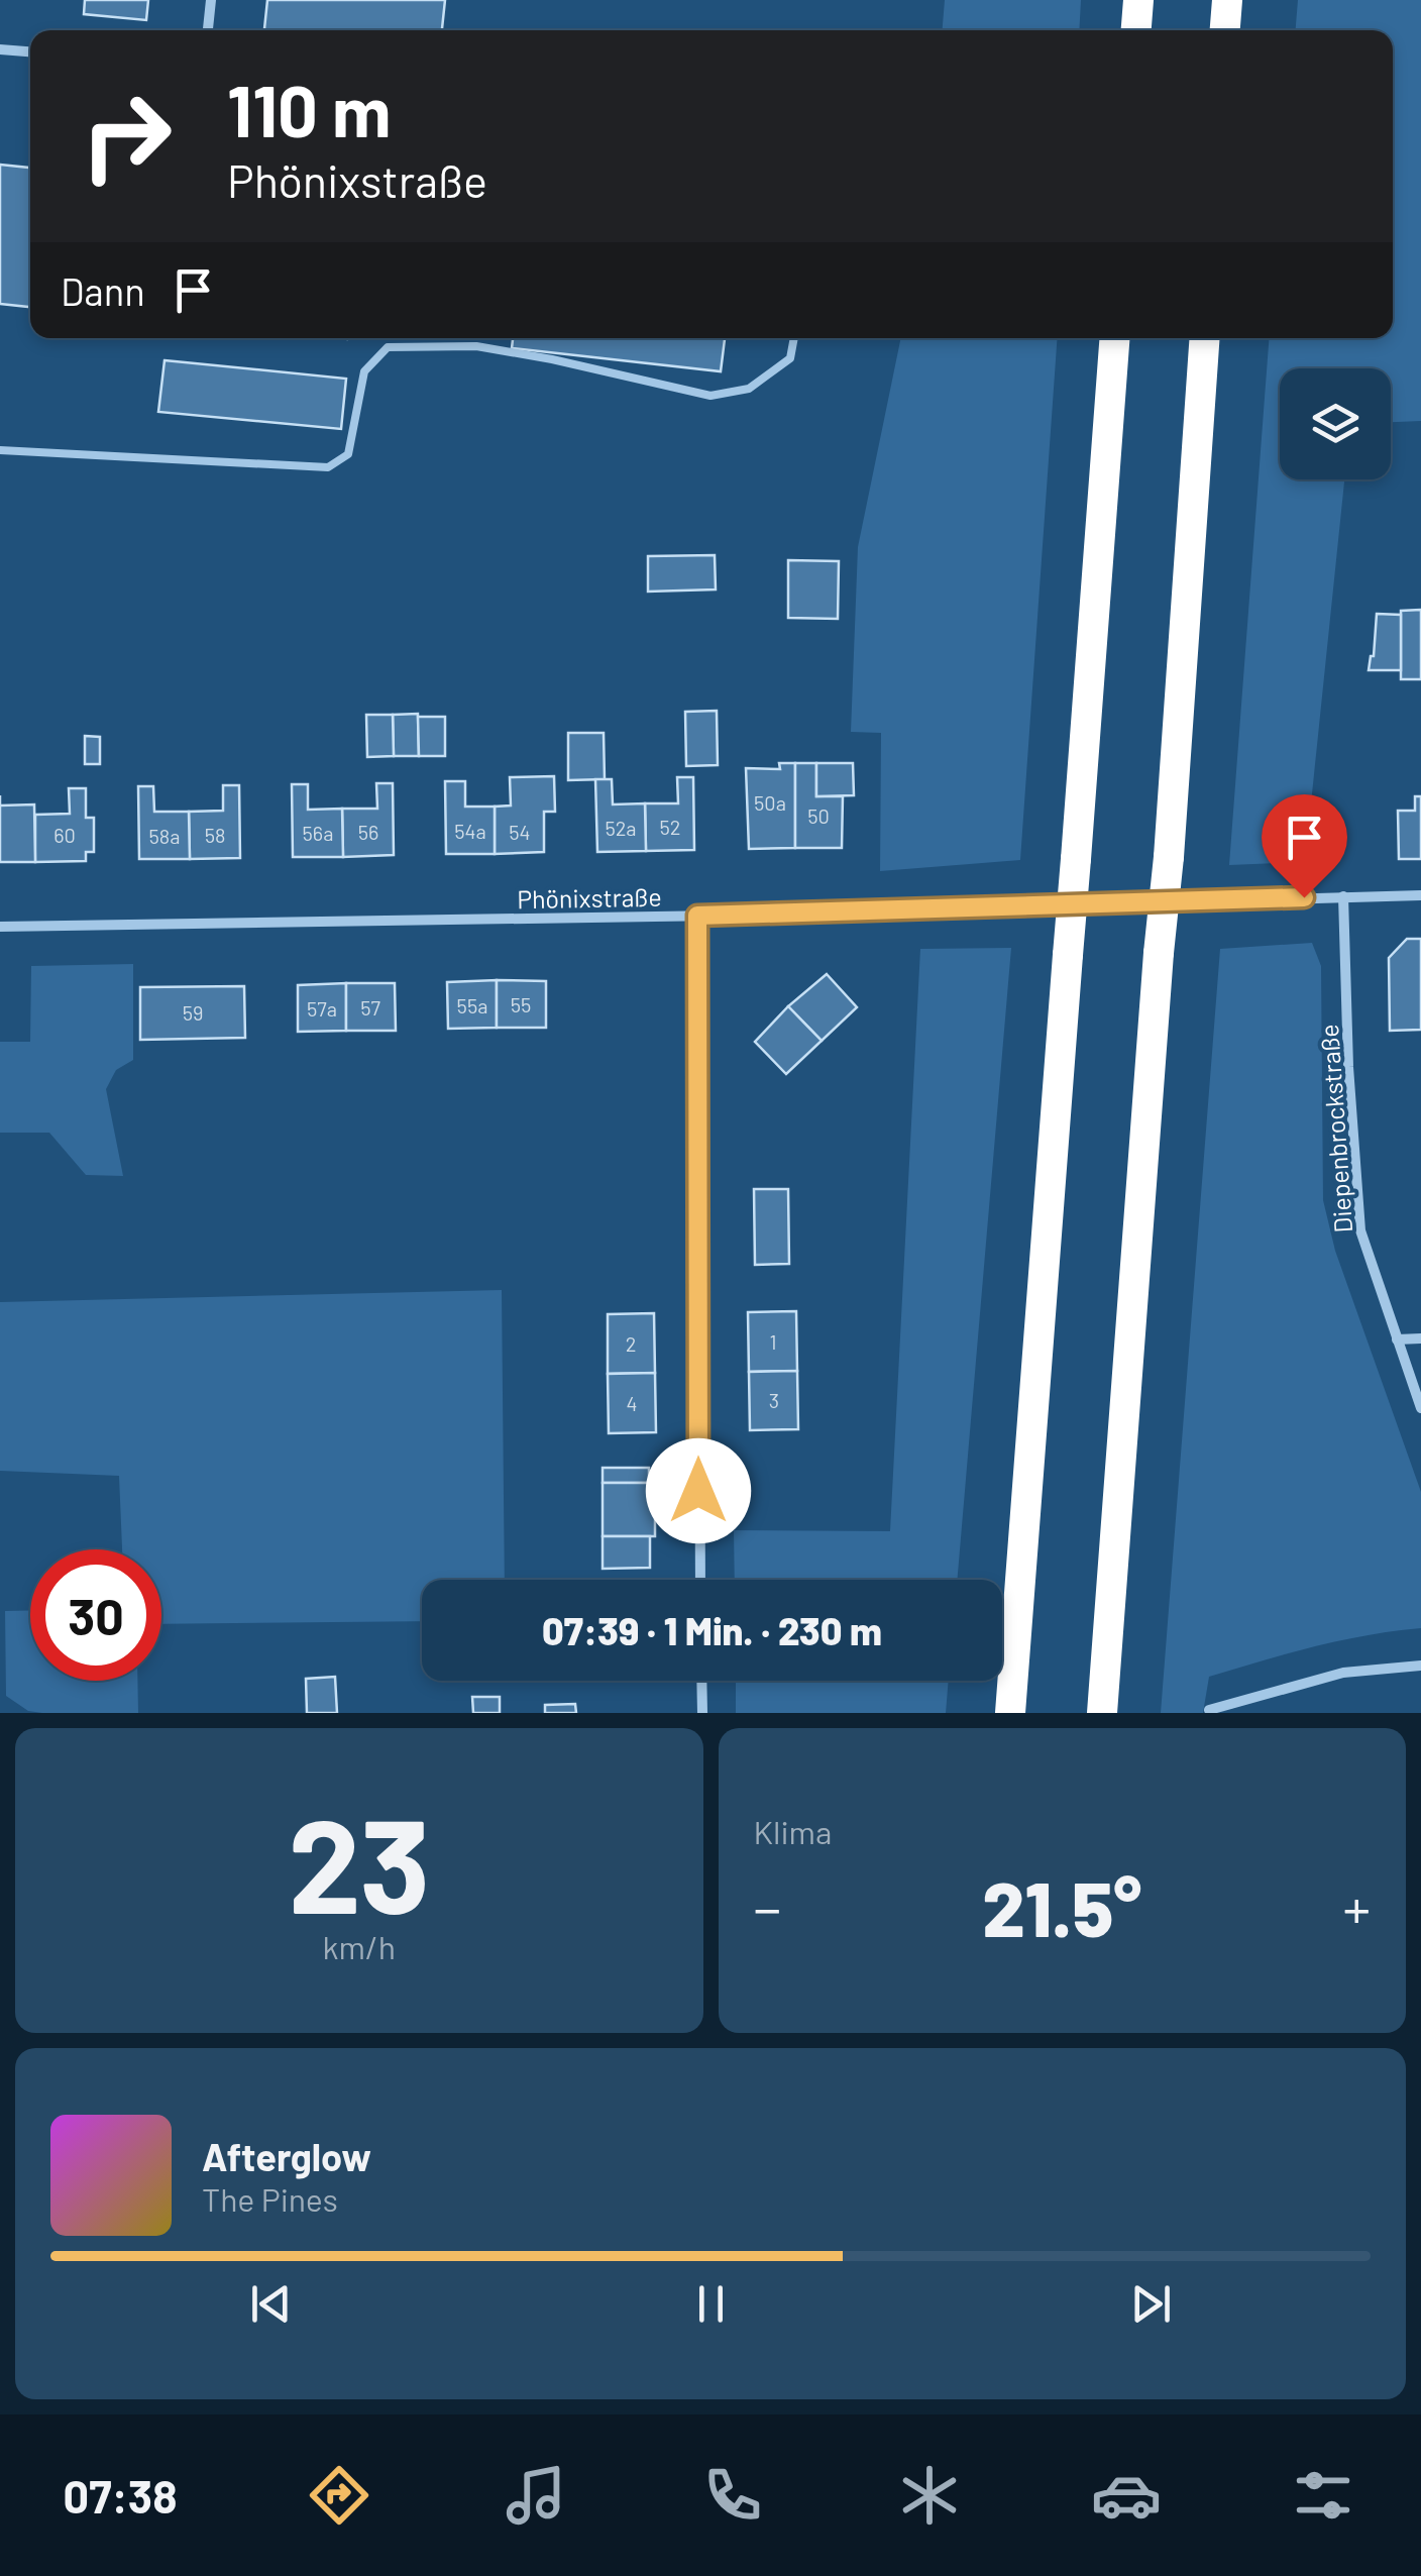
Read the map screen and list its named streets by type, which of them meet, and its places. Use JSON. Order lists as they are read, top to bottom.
{
  "streets": {
    "street": ["Phönixstraße", "Diepenbrockstraße"]
  },
  "crossings": [
    ["Phönixstraße", "Diepenbrockstraße"]
  ],
  "house_numbers": [
    "50a",
    "50",
    "52",
    "52a",
    "54a",
    "56",
    "54",
    "56a",
    "60",
    "58",
    "58a",
    "55",
    "55a",
    "57",
    "57a",
    "59",
    "1",
    "2",
    "3",
    "4"
  ],
  "page": {
    "turn": ["110 m", "Phönixstraße"],
    "then": "Dann",
    "limit": "30",
    "trip": "07:39 · 1 Min. · 230 m",
    "tile": [
      ["23", "km/h"],
      "Klima"
    ],
    "heat": ["−", "21.5°", "+"],
    "song": ["Afterglow", "The Pines"],
    "tabs": "07:38"
  }
}
